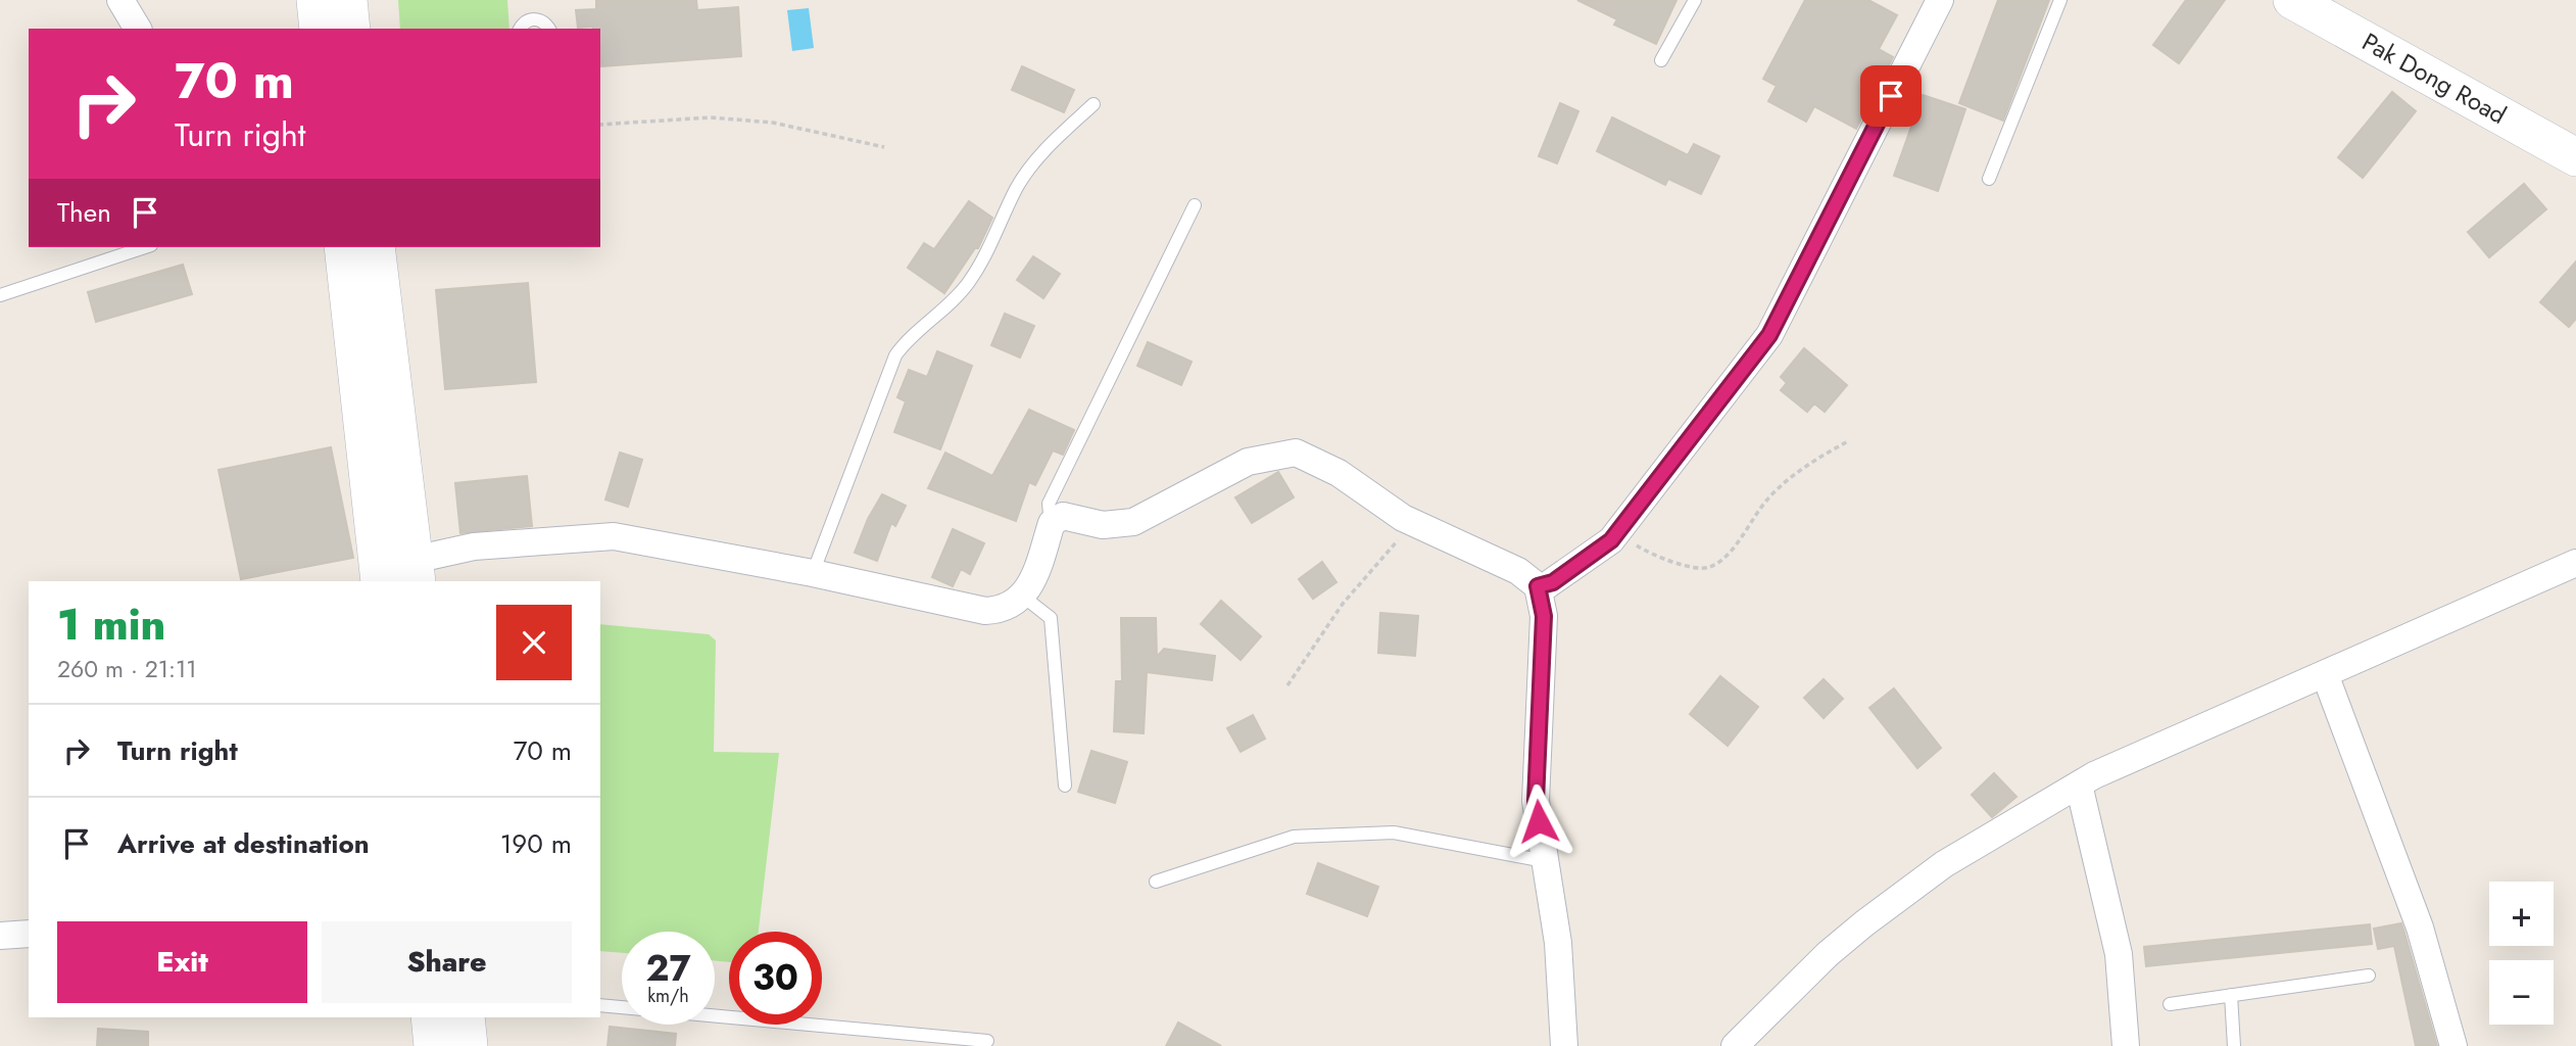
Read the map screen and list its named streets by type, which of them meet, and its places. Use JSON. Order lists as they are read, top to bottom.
{
  "streets": {
    "main road": ["Pak Dong Road"]
  },
  "page": {
    "turn": ["70 m", "Turn right"],
    "then": "Then",
    "heading": ["1 min", "260 m · 21:11"],
    "list": [
      {
        "name": "Turn right",
        "value": "70 m"
      },
      {
        "name": "Arrive at destination",
        "value": "190 m"
      }
    ],
    "map_buttons": ["+", "−"],
    "buttons": ["Exit", "Share"],
    "speed": "27 km/h",
    "limit": "30"
  }
}
